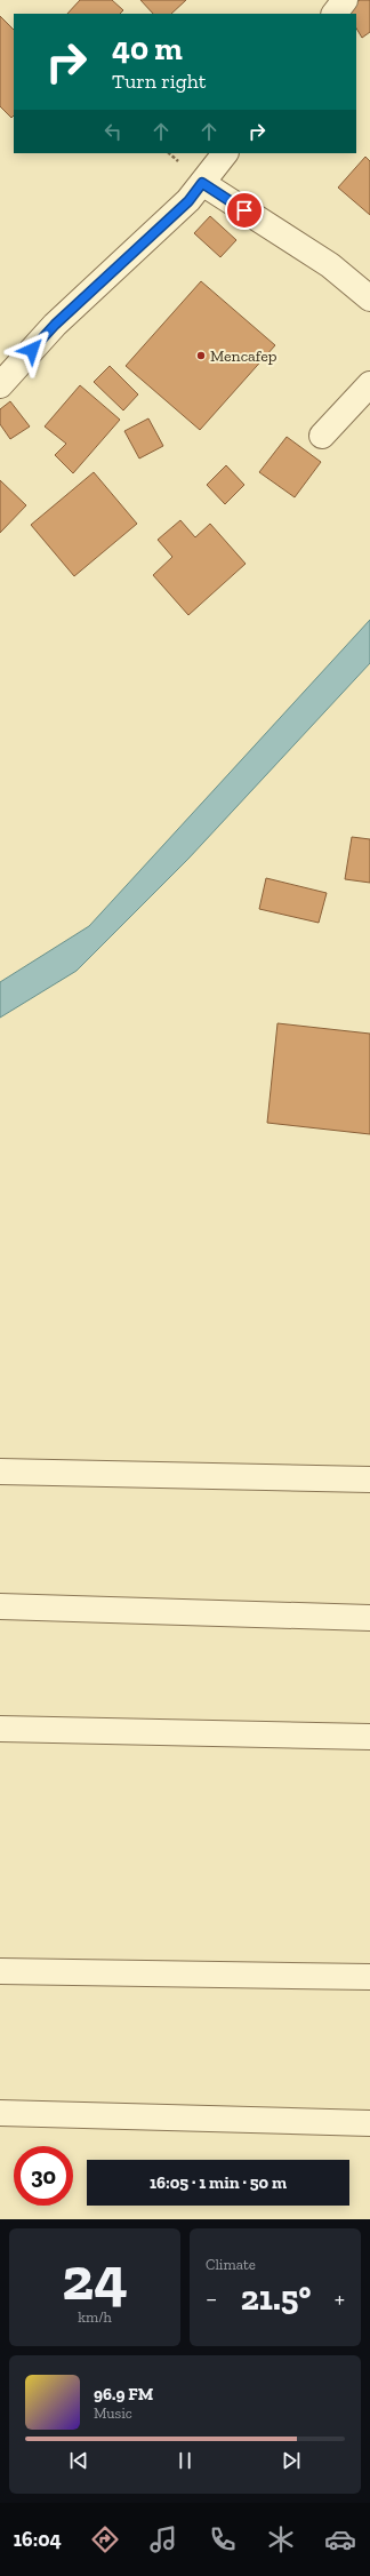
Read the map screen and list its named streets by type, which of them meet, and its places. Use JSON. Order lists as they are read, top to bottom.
{
  "places": ["Mencafep"],
  "page": {
    "turn": ["40 m", "Turn right"],
    "limit": "30",
    "trip": "16:05 · 1 min · 50 m",
    "tile": [
      ["24", "km/h"],
      "Climate"
    ],
    "heat": ["−", "21.5°", "+"],
    "song": ["96.9 FM", "Music"],
    "tabs": "16:04"
  }
}
